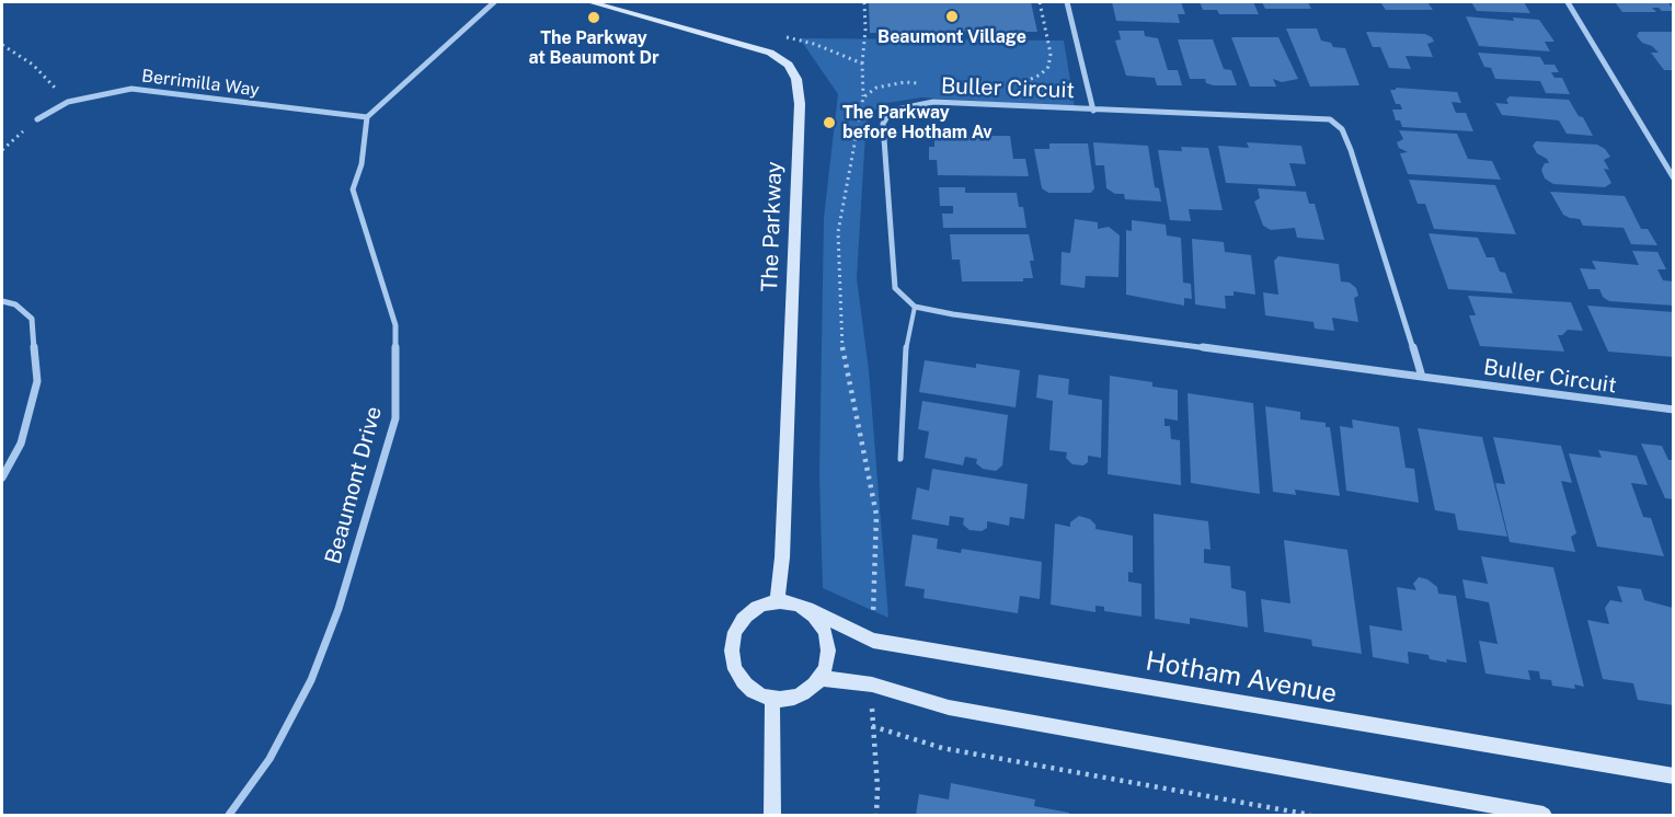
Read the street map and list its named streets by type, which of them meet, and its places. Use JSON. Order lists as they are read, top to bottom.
{
  "streets": {
    "street": [
      "Berrimilla Way",
      "Buller Circuit",
      "The Parkway",
      "Beaumont Drive",
      "Hotham Avenue"
    ]
  },
  "crossings": [
    ["Berrimilla Way", "Beaumont Drive"],
    ["The Parkway", "Hotham Avenue"]
  ],
  "places": ["Beaumont Village", "The Parkway at Beaumont Dr", "The Parkway before Hotham Av"]
}
